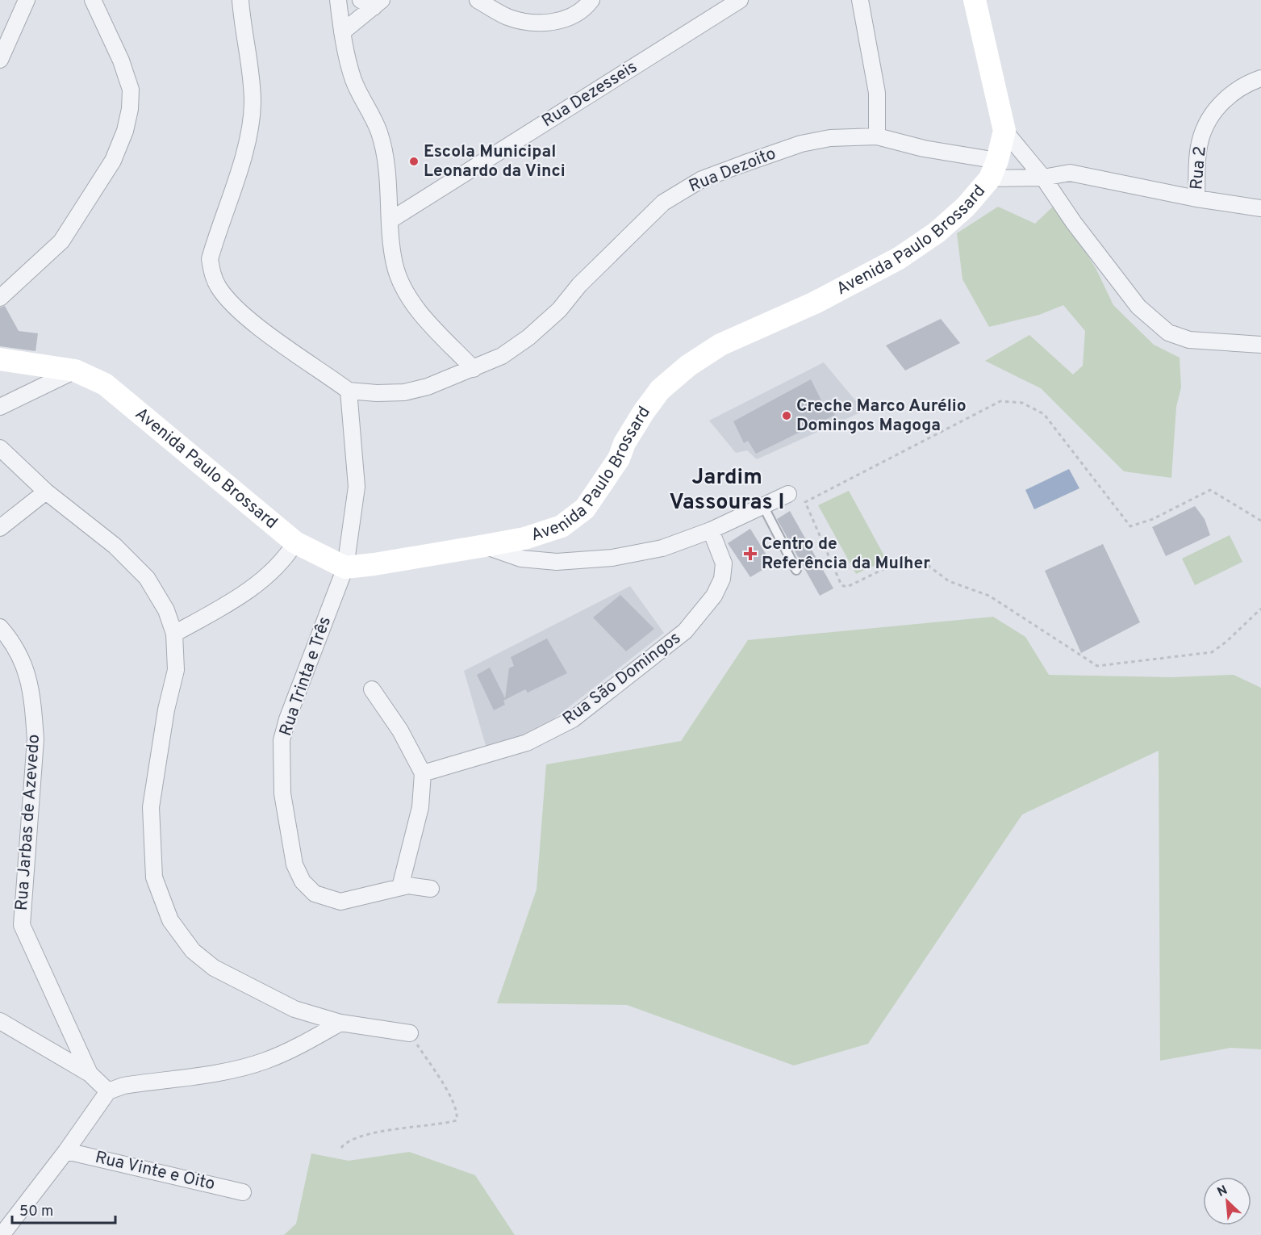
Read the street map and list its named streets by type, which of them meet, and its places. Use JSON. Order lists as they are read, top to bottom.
{
  "streets": {
    "main road": ["Avenida Paulo Brossard"],
    "street": [
      "Rua Dezesseis",
      "Rua 2",
      "Rua Dezoito",
      "Rua Trinta e Três",
      "Rua São Domingos",
      "Rua Jarbas de Azevedo",
      "Rua Vinte e Oito"
    ]
  },
  "crossings": [
    ["Rua 2", "Rua Dezoito"],
    ["Rua Dezoito", "Avenida Paulo Brossard"],
    ["Rua Dezoito", "Rua Trinta e Três"],
    ["Avenida Paulo Brossard", "Rua Trinta e Três"]
  ],
  "districts": ["Jardim Vassouras I"],
  "places": {
    "other": ["Escola Municipal Leonardo da Vinci", "Creche Marco Aurélio Domingos Magoga"],
    "health": ["Centro de Referência da Mulher"]
  },
  "scale_bar": "50 m",
  "north": "top left"
}
